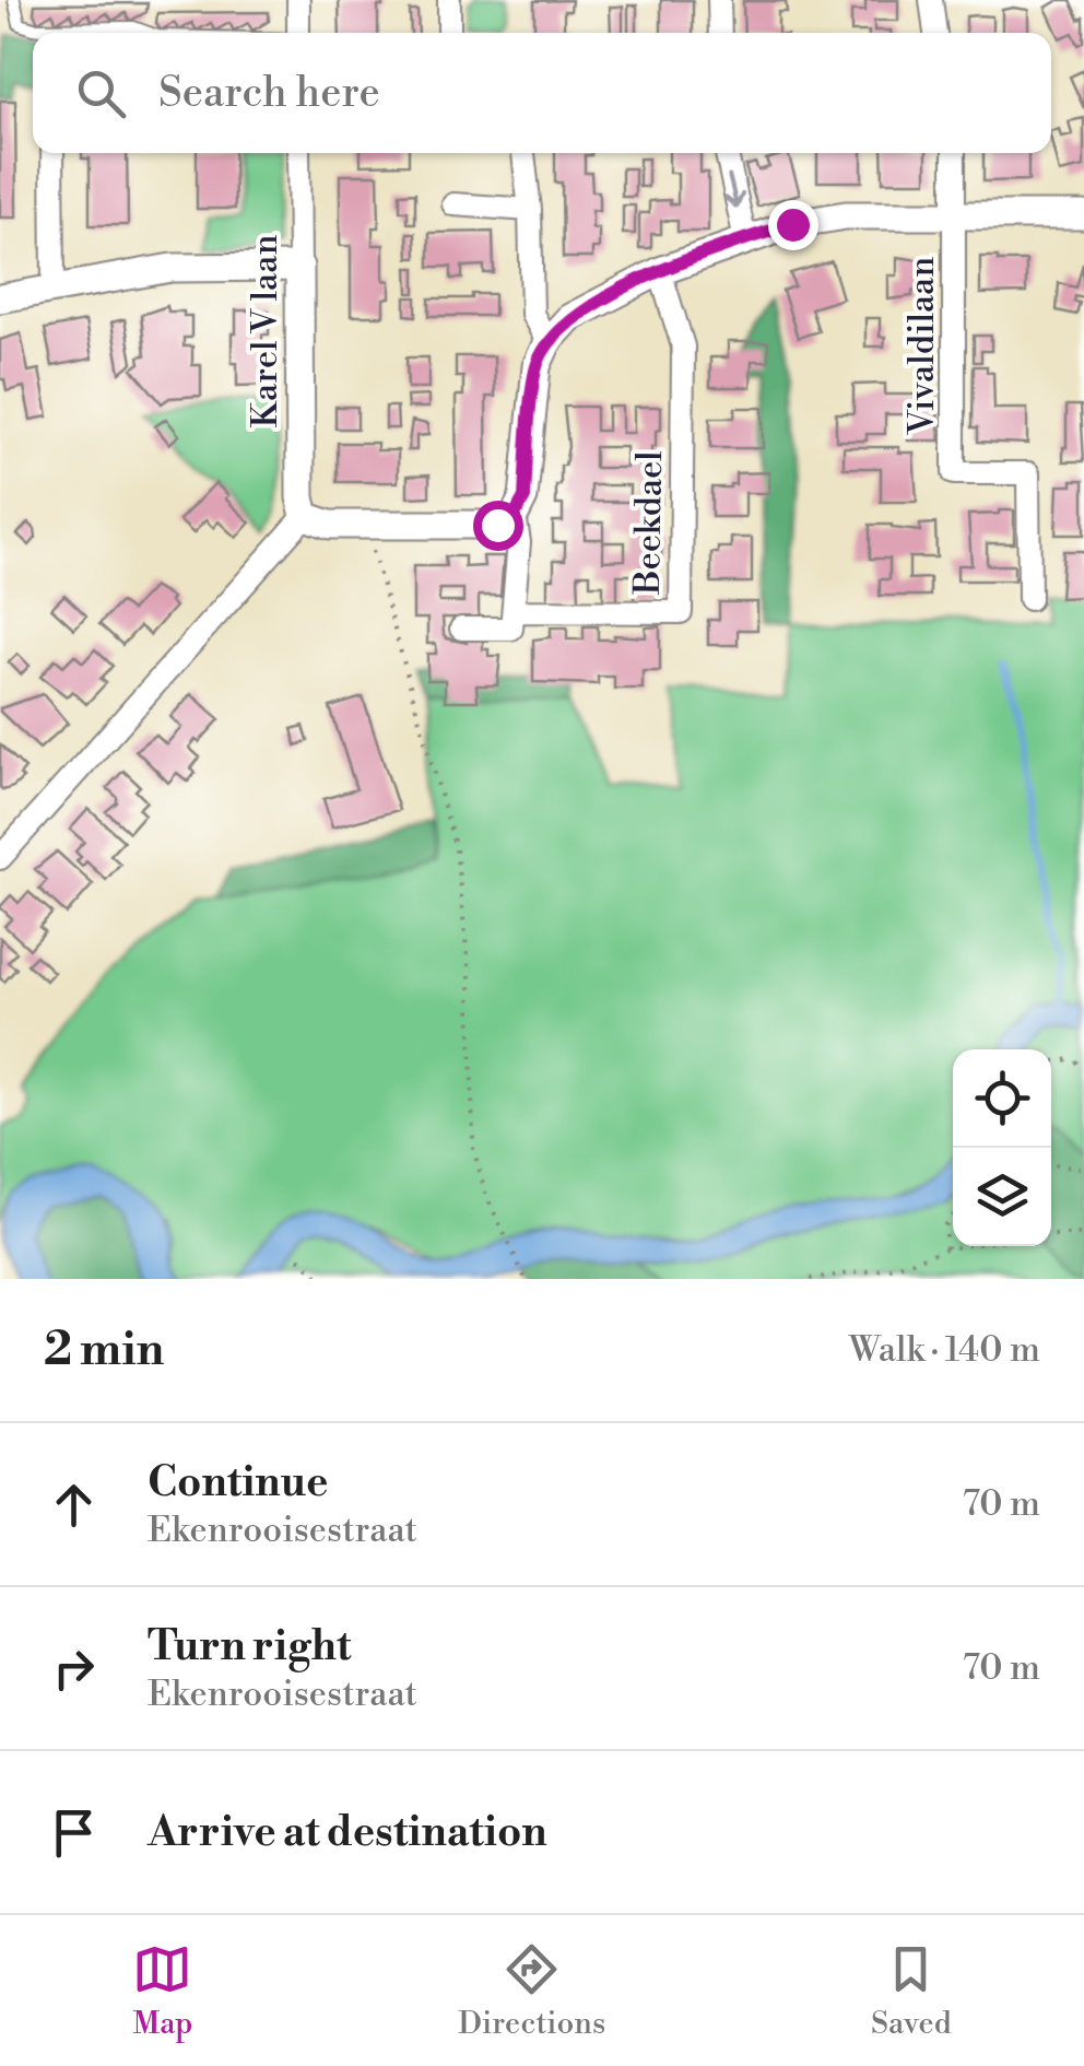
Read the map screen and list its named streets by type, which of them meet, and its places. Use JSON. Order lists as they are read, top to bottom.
{
  "streets": {
    "street": ["Karel V laan", "Vivaldilaan", "Beekdael"]
  },
  "page": {
    "search": "Search here",
    "heading": ["2 min", "Walk · 140 m"],
    "list": [
      ["Continue", "Ekenrooisestraat", "70 m"],
      ["Turn right", "Ekenrooisestraat", "70 m"],
      "Arrive at destination"
    ],
    "nav": ["Map", "Directions", "Saved"]
  }
}
